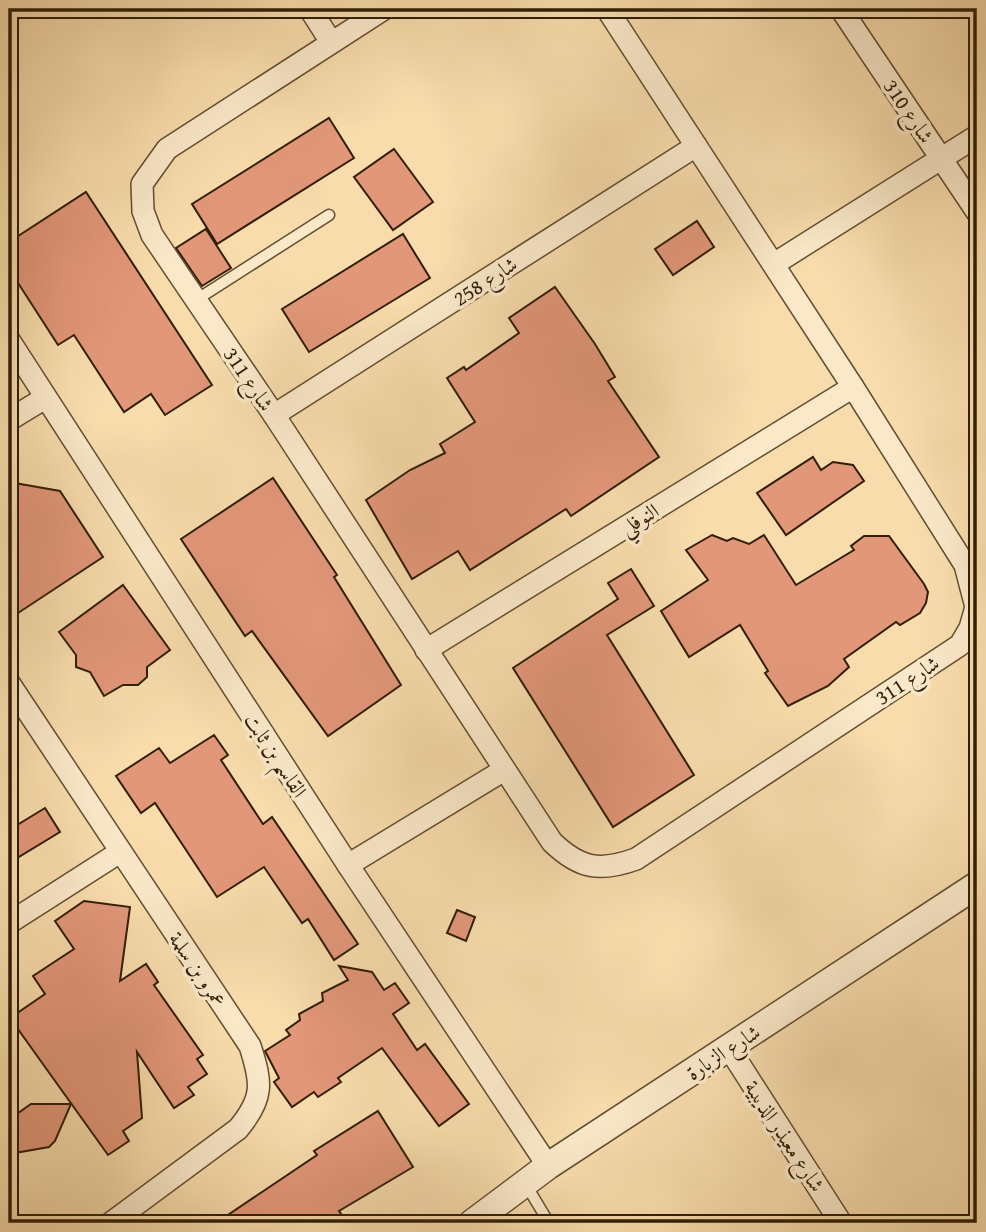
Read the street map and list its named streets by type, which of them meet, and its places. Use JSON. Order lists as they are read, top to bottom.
{
  "streets": {
    "street": [
      "شارع 310",
      "شارع 258",
      "شارع 311",
      "النوفلي",
      "القاسم بن ثابت",
      "عمرو بن سلمة",
      "شارع الزبارة",
      "شارع معيذر الذيبية"
    ]
  },
  "crossings": [
    ["شارع 258", "شارع 311"],
    ["شارع 311", "النوفلي"],
    ["القاسم بن ثابت", "شارع الزبارة"],
    ["شارع الزبارة", "شارع معيذر الذيبية"]
  ]
}
